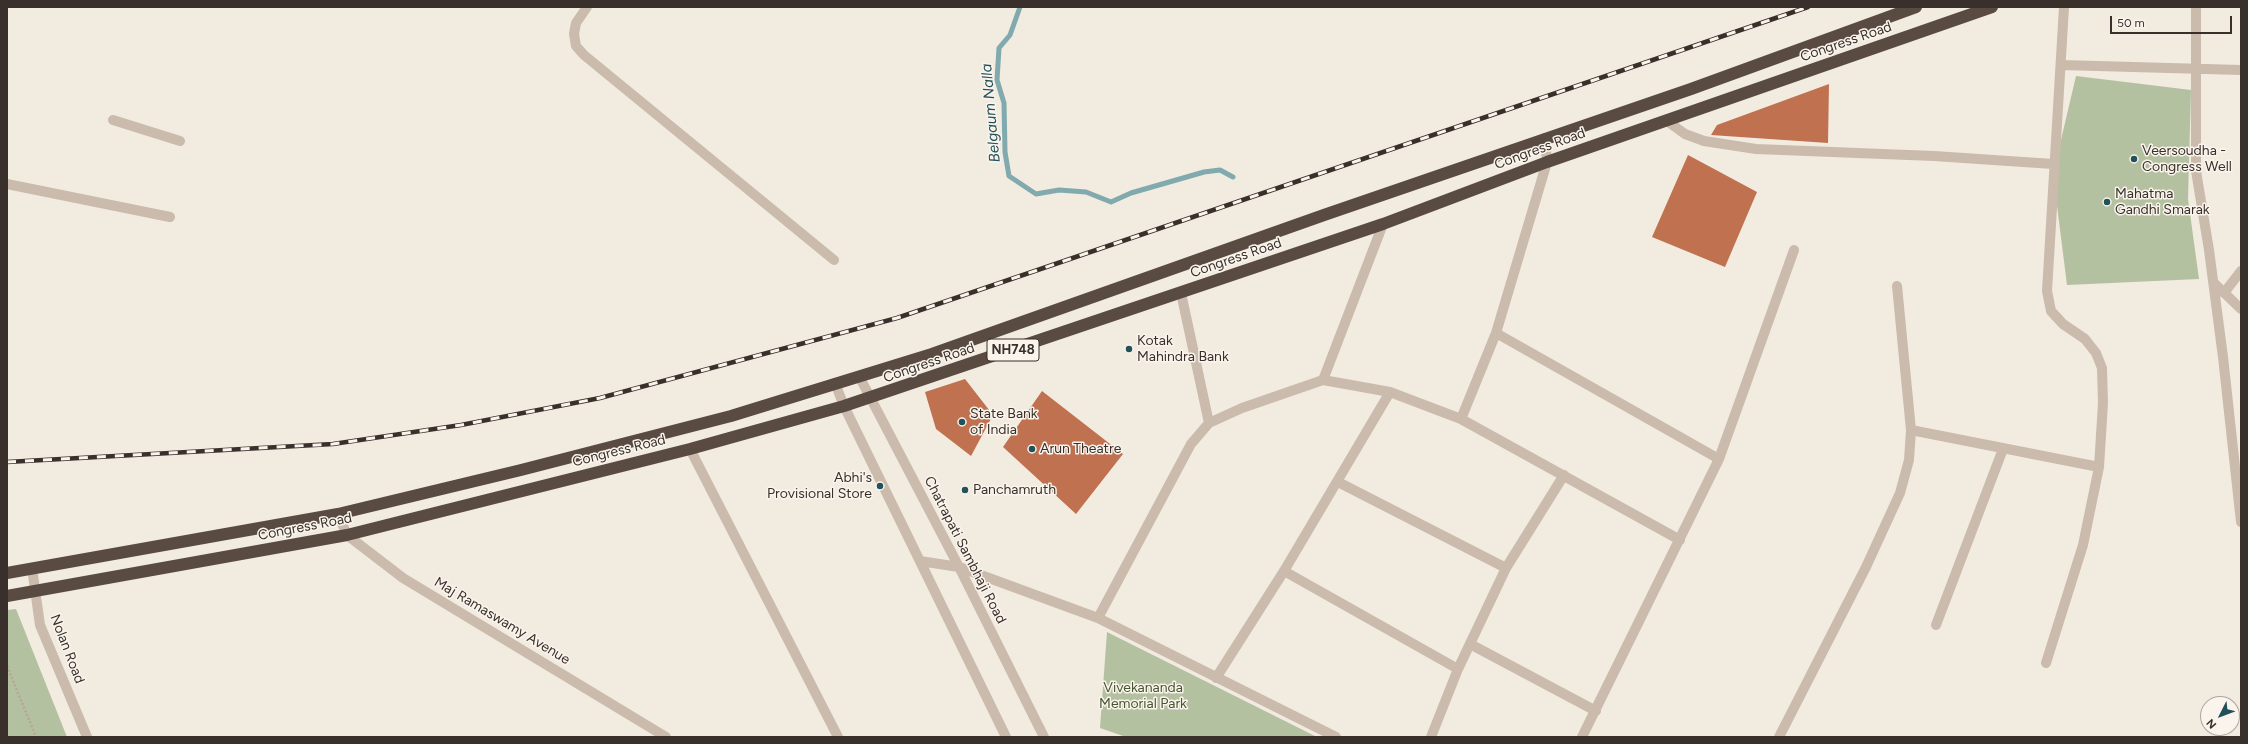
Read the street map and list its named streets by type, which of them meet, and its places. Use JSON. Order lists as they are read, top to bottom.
{
  "streets": {
    "highway": ["Congress Road", "NH748"],
    "street": ["Chatrapati Sambhaji Road", "Maj Ramaswamy Avenue", "Nolan Road"]
  },
  "crossings": [
    ["Congress Road", "Chatrapati Sambhaji Road"],
    ["Congress Road", "Maj Ramaswamy Avenue"],
    ["Congress Road", "Nolan Road"]
  ],
  "water": ["Belgaum Nalla"],
  "parks": ["Vivekananda Memorial Park"],
  "places": [
    "Veersoudha - Congress Well",
    "Mahatma Gandhi Smarak",
    "Kotak Mahindra Bank",
    "State Bank of India",
    "Arun Theatre",
    "Abhi's Provisional Store",
    "Panchamruth"
  ],
  "scale_bar": "50 m",
  "north": "bottom left"
}
